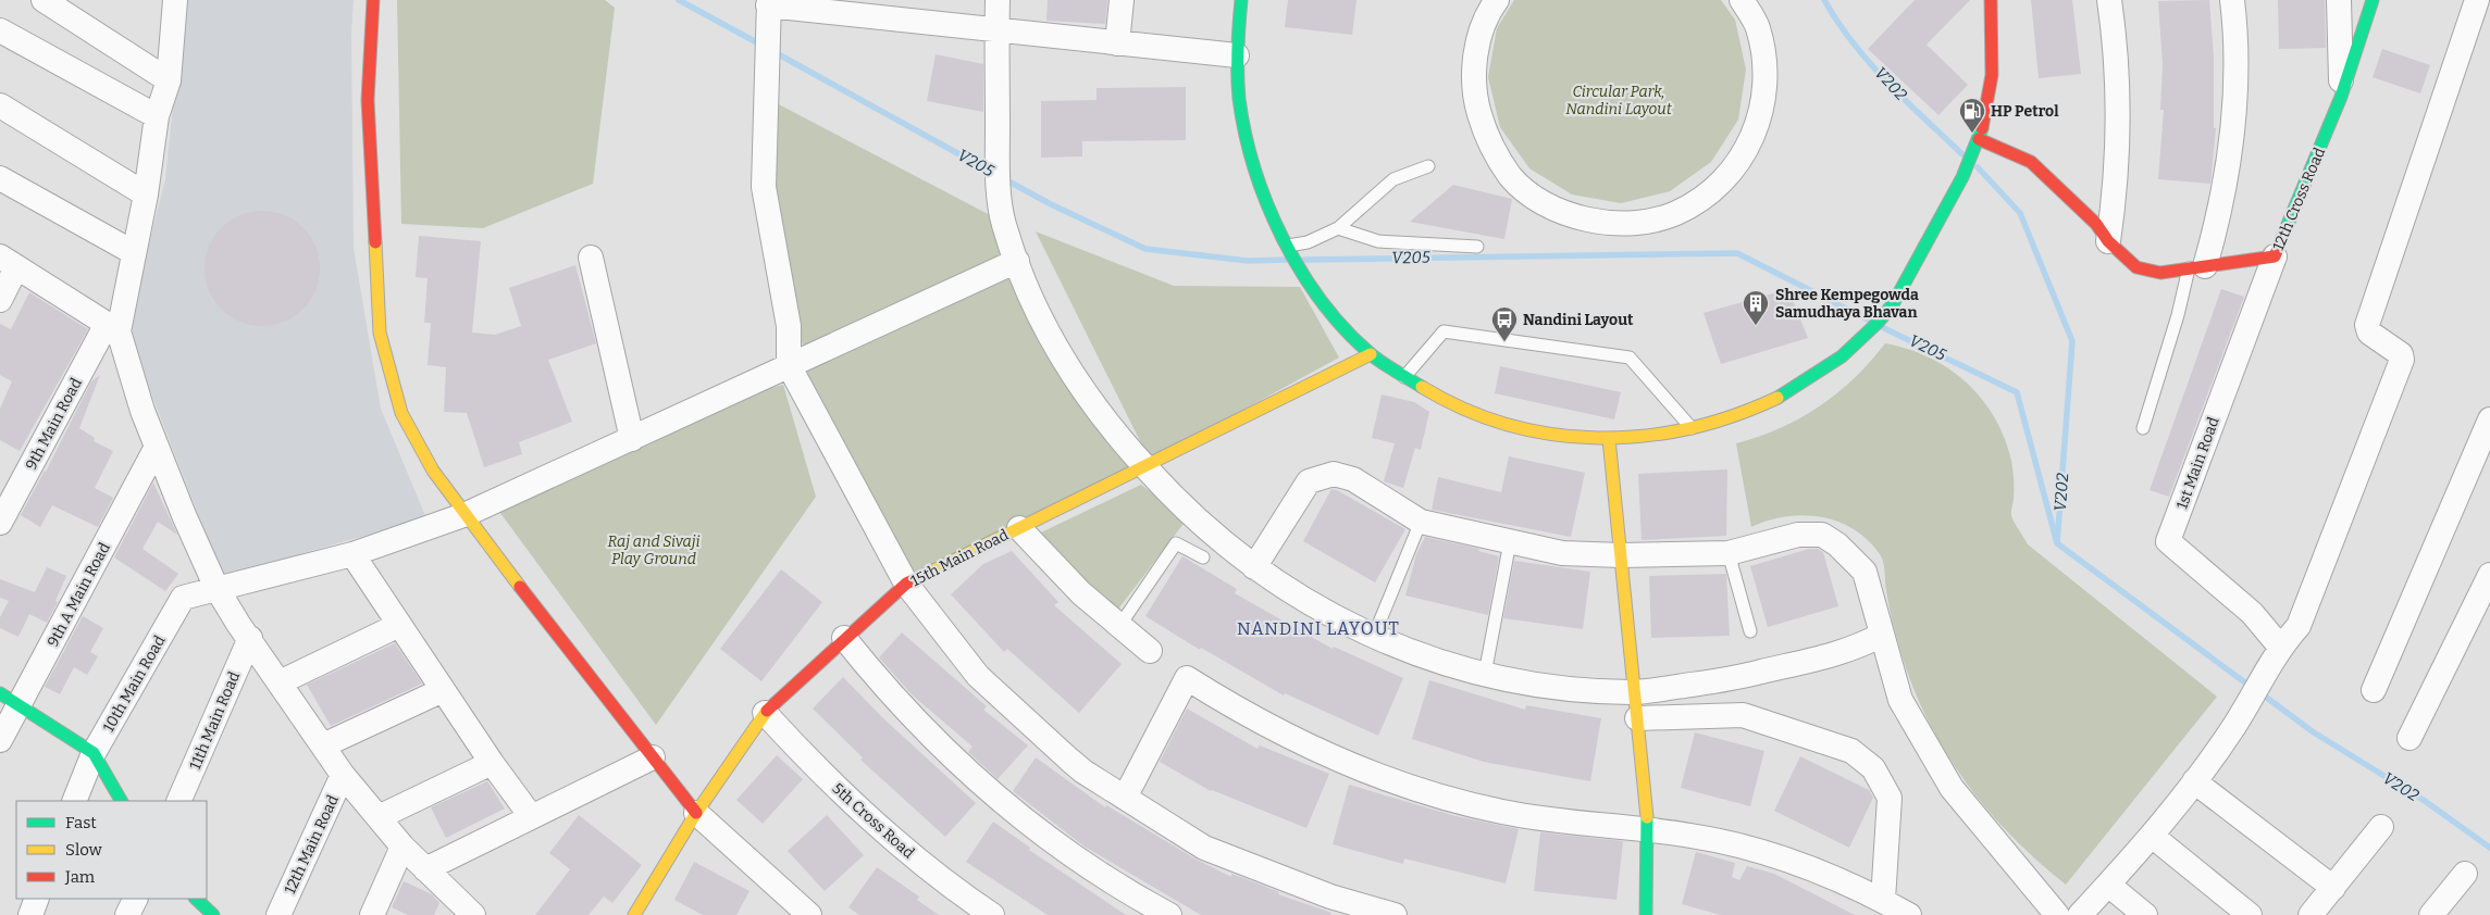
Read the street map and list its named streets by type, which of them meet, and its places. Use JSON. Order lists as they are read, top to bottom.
{
  "streets": {
    "street": [
      "12th Cross Road",
      "9th Main Road",
      "1st Main Road",
      "15th Main Road",
      "9th A Main Road",
      "10th Main Road",
      "11th Main Road",
      "5th Cross Road",
      "12th Main Road"
    ]
  },
  "crossings": [
    ["12th Cross Road", "1st Main Road"],
    ["15th Main Road", "5th Cross Road"]
  ],
  "districts": ["NANDINI LAYOUT"],
  "water": ["V202", "V205"],
  "parks": ["Circular Park, Nandini Layout", "Raj and Sivaji Play Ground"],
  "places": {
    "fuel station": ["HP Petrol"],
    "building": ["Shree Kempegowda Samudhaya Bhavan"],
    "bus stop": ["Nandini Layout"]
  },
  "legend": ["Fast", "Slow", "Jam"]
}
